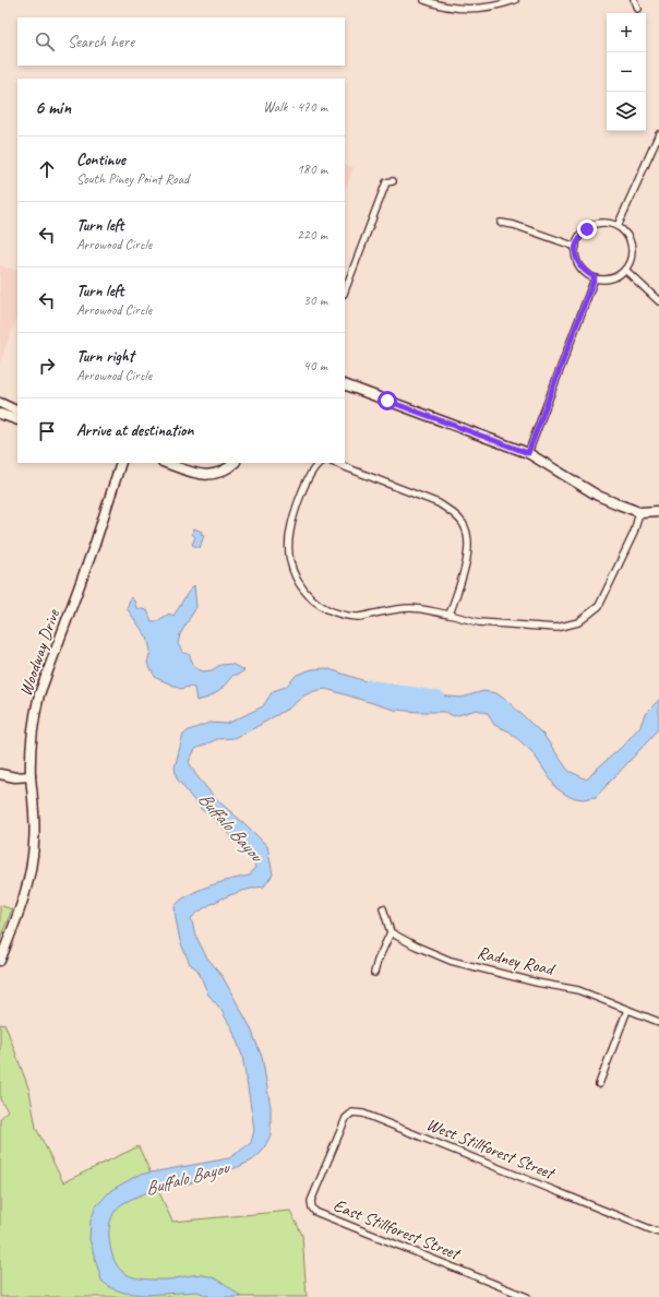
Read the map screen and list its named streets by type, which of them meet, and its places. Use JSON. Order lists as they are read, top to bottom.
{
  "streets": {
    "street": [
      "Woodway Drive",
      "Radney Road",
      "West Stillforest Street",
      "East Stillforest Street"
    ]
  },
  "crossings": [
    ["West Stillforest Street", "East Stillforest Street"]
  ],
  "water": ["Buffalo Bayou"],
  "page": {
    "map_buttons": ["+", "−"],
    "search": "Search here",
    "heading": ["6 min", "Walk · 470 m"],
    "list": [
      ["Continue", "South Piney Point Road", "180 m"],
      ["Turn left", "Arrowood Circle", "220 m"],
      ["Turn left", "Arrowood Circle", "30 m"],
      ["Turn right", "Arrowood Circle", "40 m"],
      "Arrive at destination"
    ]
  }
}
